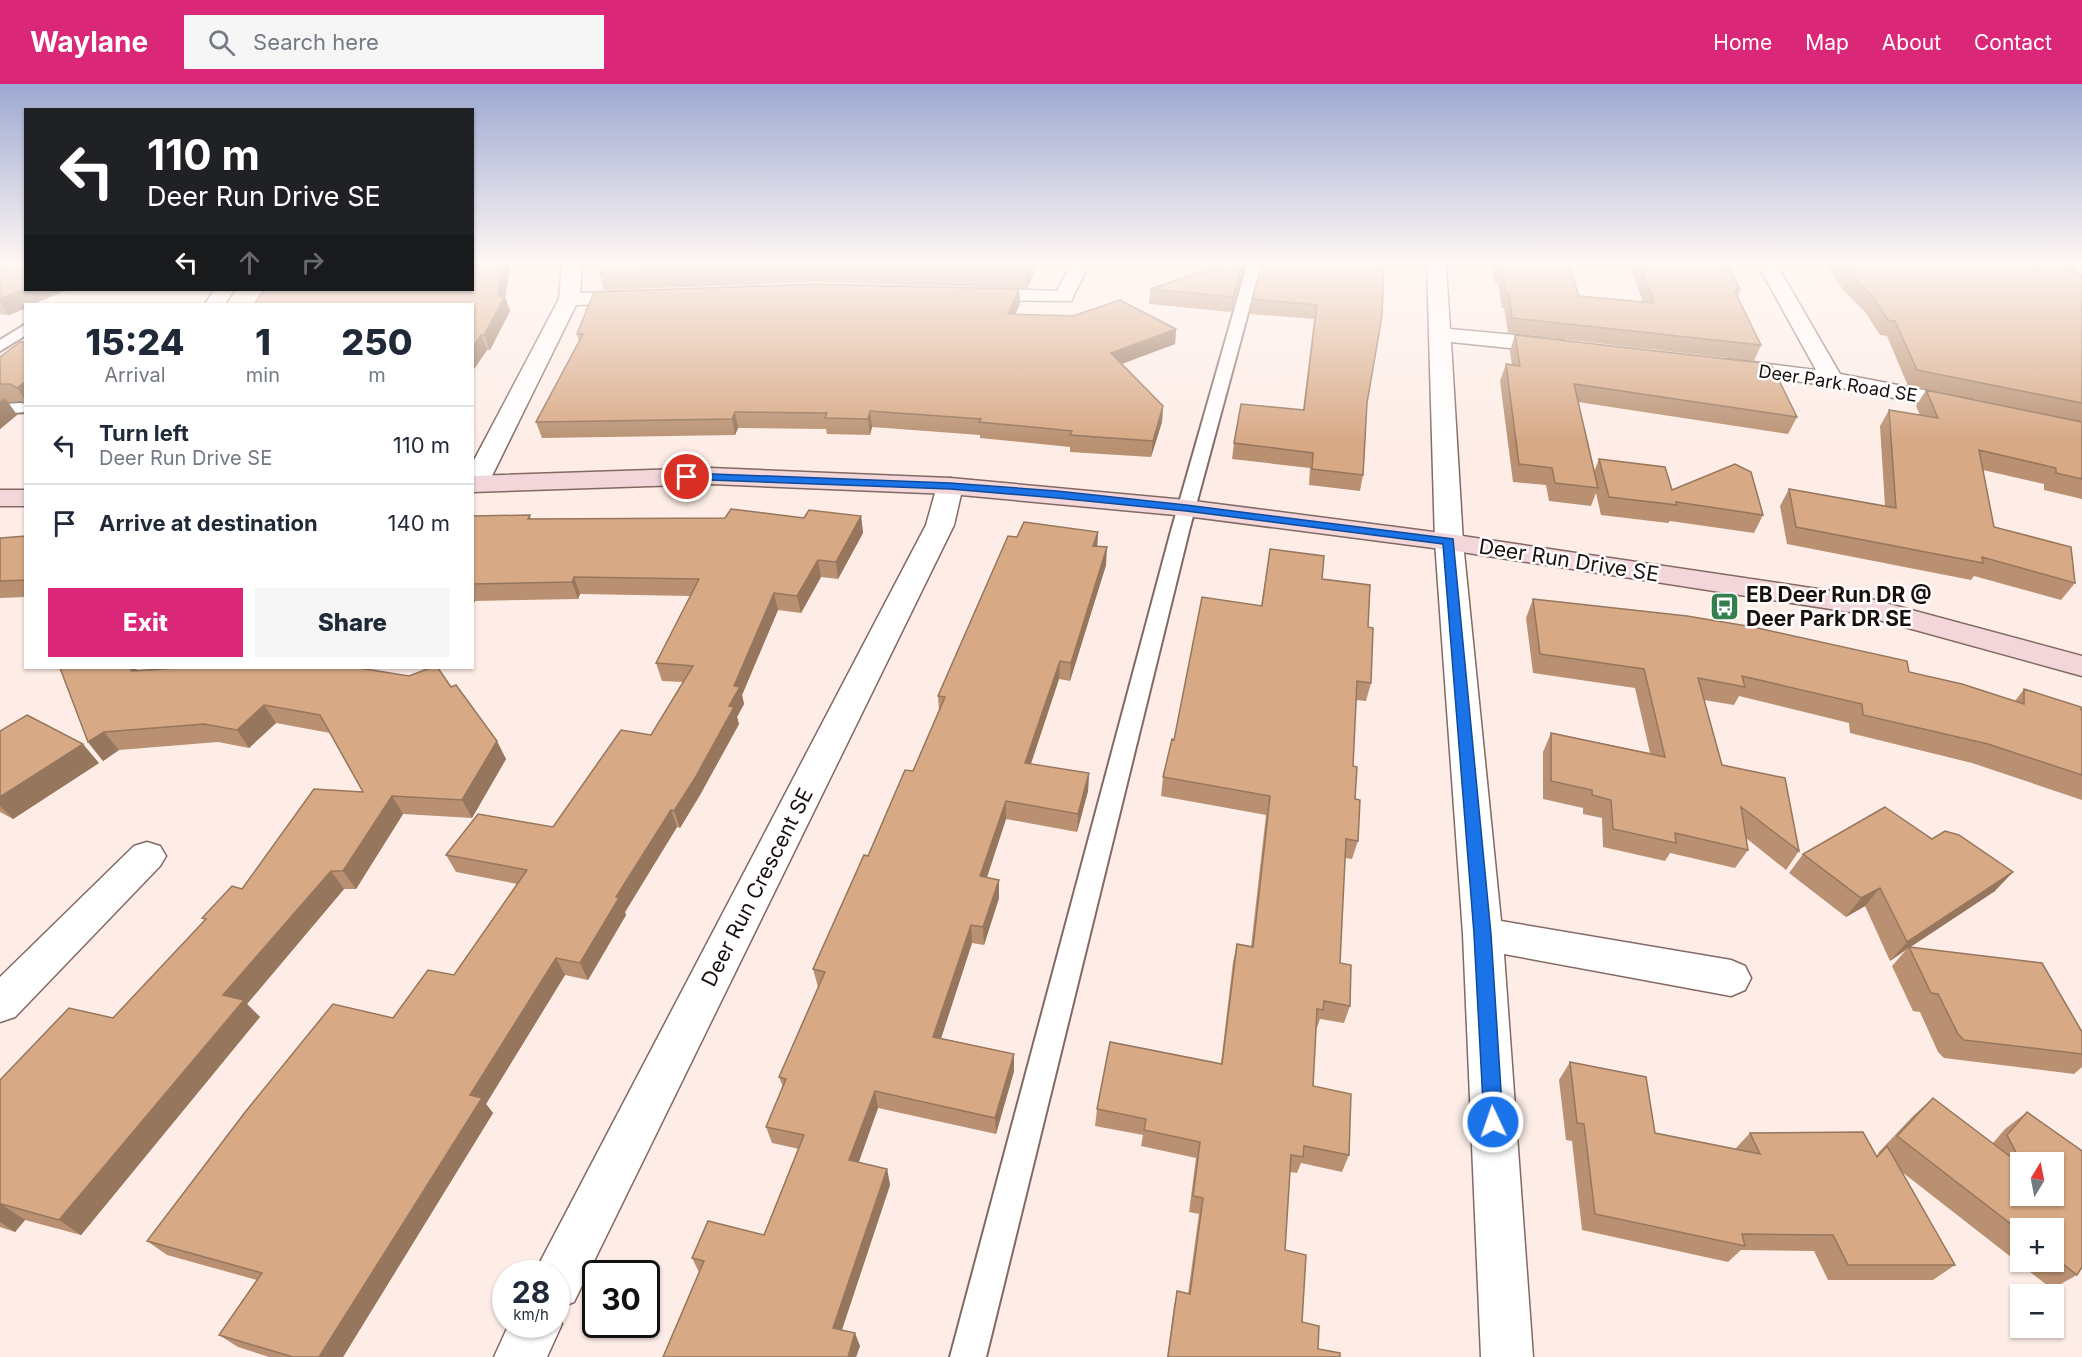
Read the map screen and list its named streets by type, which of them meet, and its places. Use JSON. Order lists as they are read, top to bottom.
{
  "streets": {
    "street": ["Deer Park Road SE", "Deer Run Drive SE", "Deer Run Crescent SE"]
  },
  "crossings": [
    ["Deer Run Drive SE", "Deer Run Crescent SE"]
  ],
  "places": {
    "bus stop": ["EB Deer Run DR @ Deer Park DR SE"]
  },
  "north": "top",
  "page": {
    "header": "Waylane",
    "search": "Search here",
    "nav": [
      "Home",
      "Map",
      "About",
      "Contact"
    ],
    "turn": ["110 m", "Deer Run Drive SE"],
    "eta": [
      "15:24",
      "Arrival",
      "1",
      "min",
      "250",
      "m"
    ],
    "list": [
      {
        "name": "Turn left",
        "note": "Deer Run Drive SE",
        "value": "110 m"
      },
      {
        "name": "Arrive at destination",
        "value": "140 m"
      }
    ],
    "buttons": ["Exit", "Share"],
    "map_buttons": ["+", "−"],
    "speed": "28 km/h",
    "limit": "30"
  }
}
